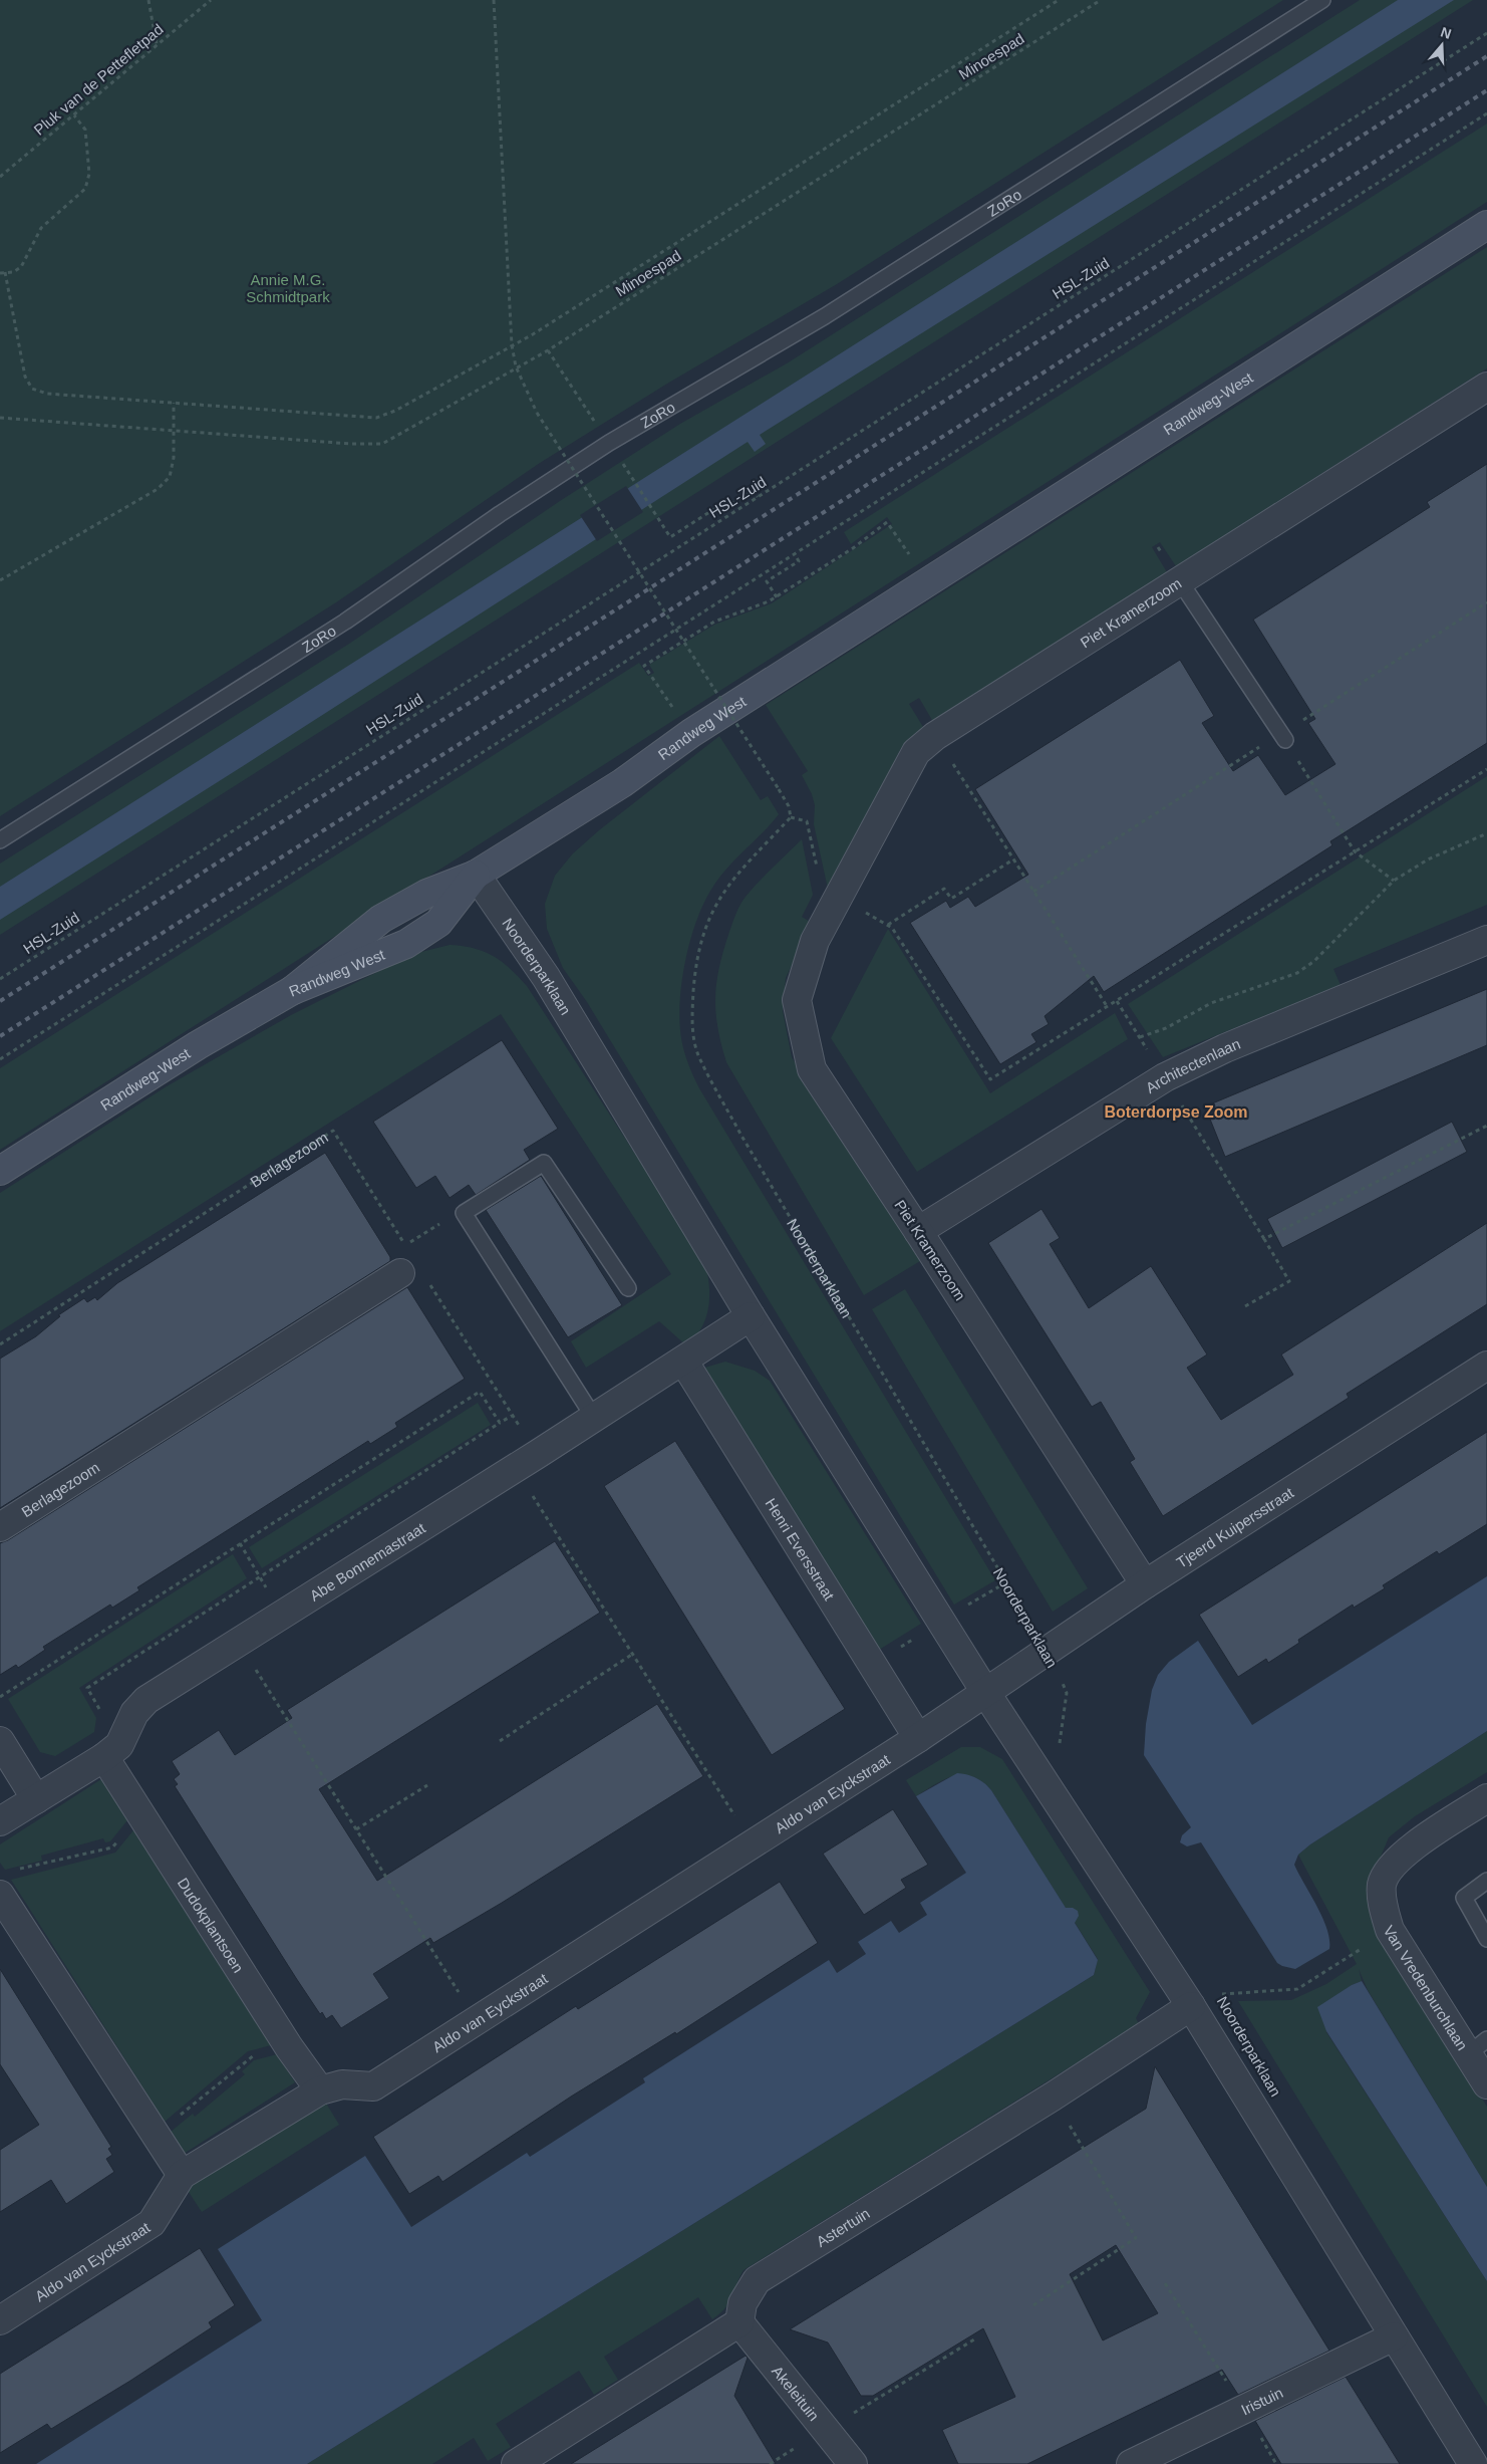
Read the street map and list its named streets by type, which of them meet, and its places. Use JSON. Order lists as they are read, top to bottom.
{
  "streets": {
    "main road": ["Randweg-West", "Randweg West"],
    "street": [
      "Piet Kramerzoom",
      "Noorderparklaan",
      "Architectenlaan",
      "Berlagezoom",
      "Tjeerd Kuipersstraat",
      "Henri Eversstraat",
      "Abe Bonnemastraat",
      "Aldo van Eyckstraat",
      "Dudokplantsoen",
      "Van Vredenburchlaan",
      "Astertuin",
      "Akeleituin",
      "Iristuin"
    ],
    "lane": ["ZoRo"],
    "path": ["Minoespad", "Pluk van de Pettefletpad", "HSL-Zuid"]
  },
  "crossings": [
    ["Randweg-West", "Randweg West"],
    ["Piet Kramerzoom", "Architectenlaan"],
    ["Piet Kramerzoom", "Tjeerd Kuipersstraat"],
    ["Randweg West", "Noorderparklaan"],
    ["Noorderparklaan", "Tjeerd Kuipersstraat"],
    ["Noorderparklaan", "Abe Bonnemastraat"],
    ["Noorderparklaan", "Aldo van Eyckstraat"],
    ["Noorderparklaan", "Astertuin"],
    ["Noorderparklaan", "Iristuin"],
    ["Tjeerd Kuipersstraat", "Aldo van Eyckstraat"],
    ["Henri Eversstraat", "Abe Bonnemastraat"],
    ["Henri Eversstraat", "Aldo van Eyckstraat"],
    ["Abe Bonnemastraat", "Dudokplantsoen"],
    ["Aldo van Eyckstraat", "Dudokplantsoen"],
    ["Astertuin", "Akeleituin"]
  ],
  "districts": ["Boterdorpse Zoom"],
  "parks": ["Annie M.G. Schmidtpark"],
  "north": "top"
}
